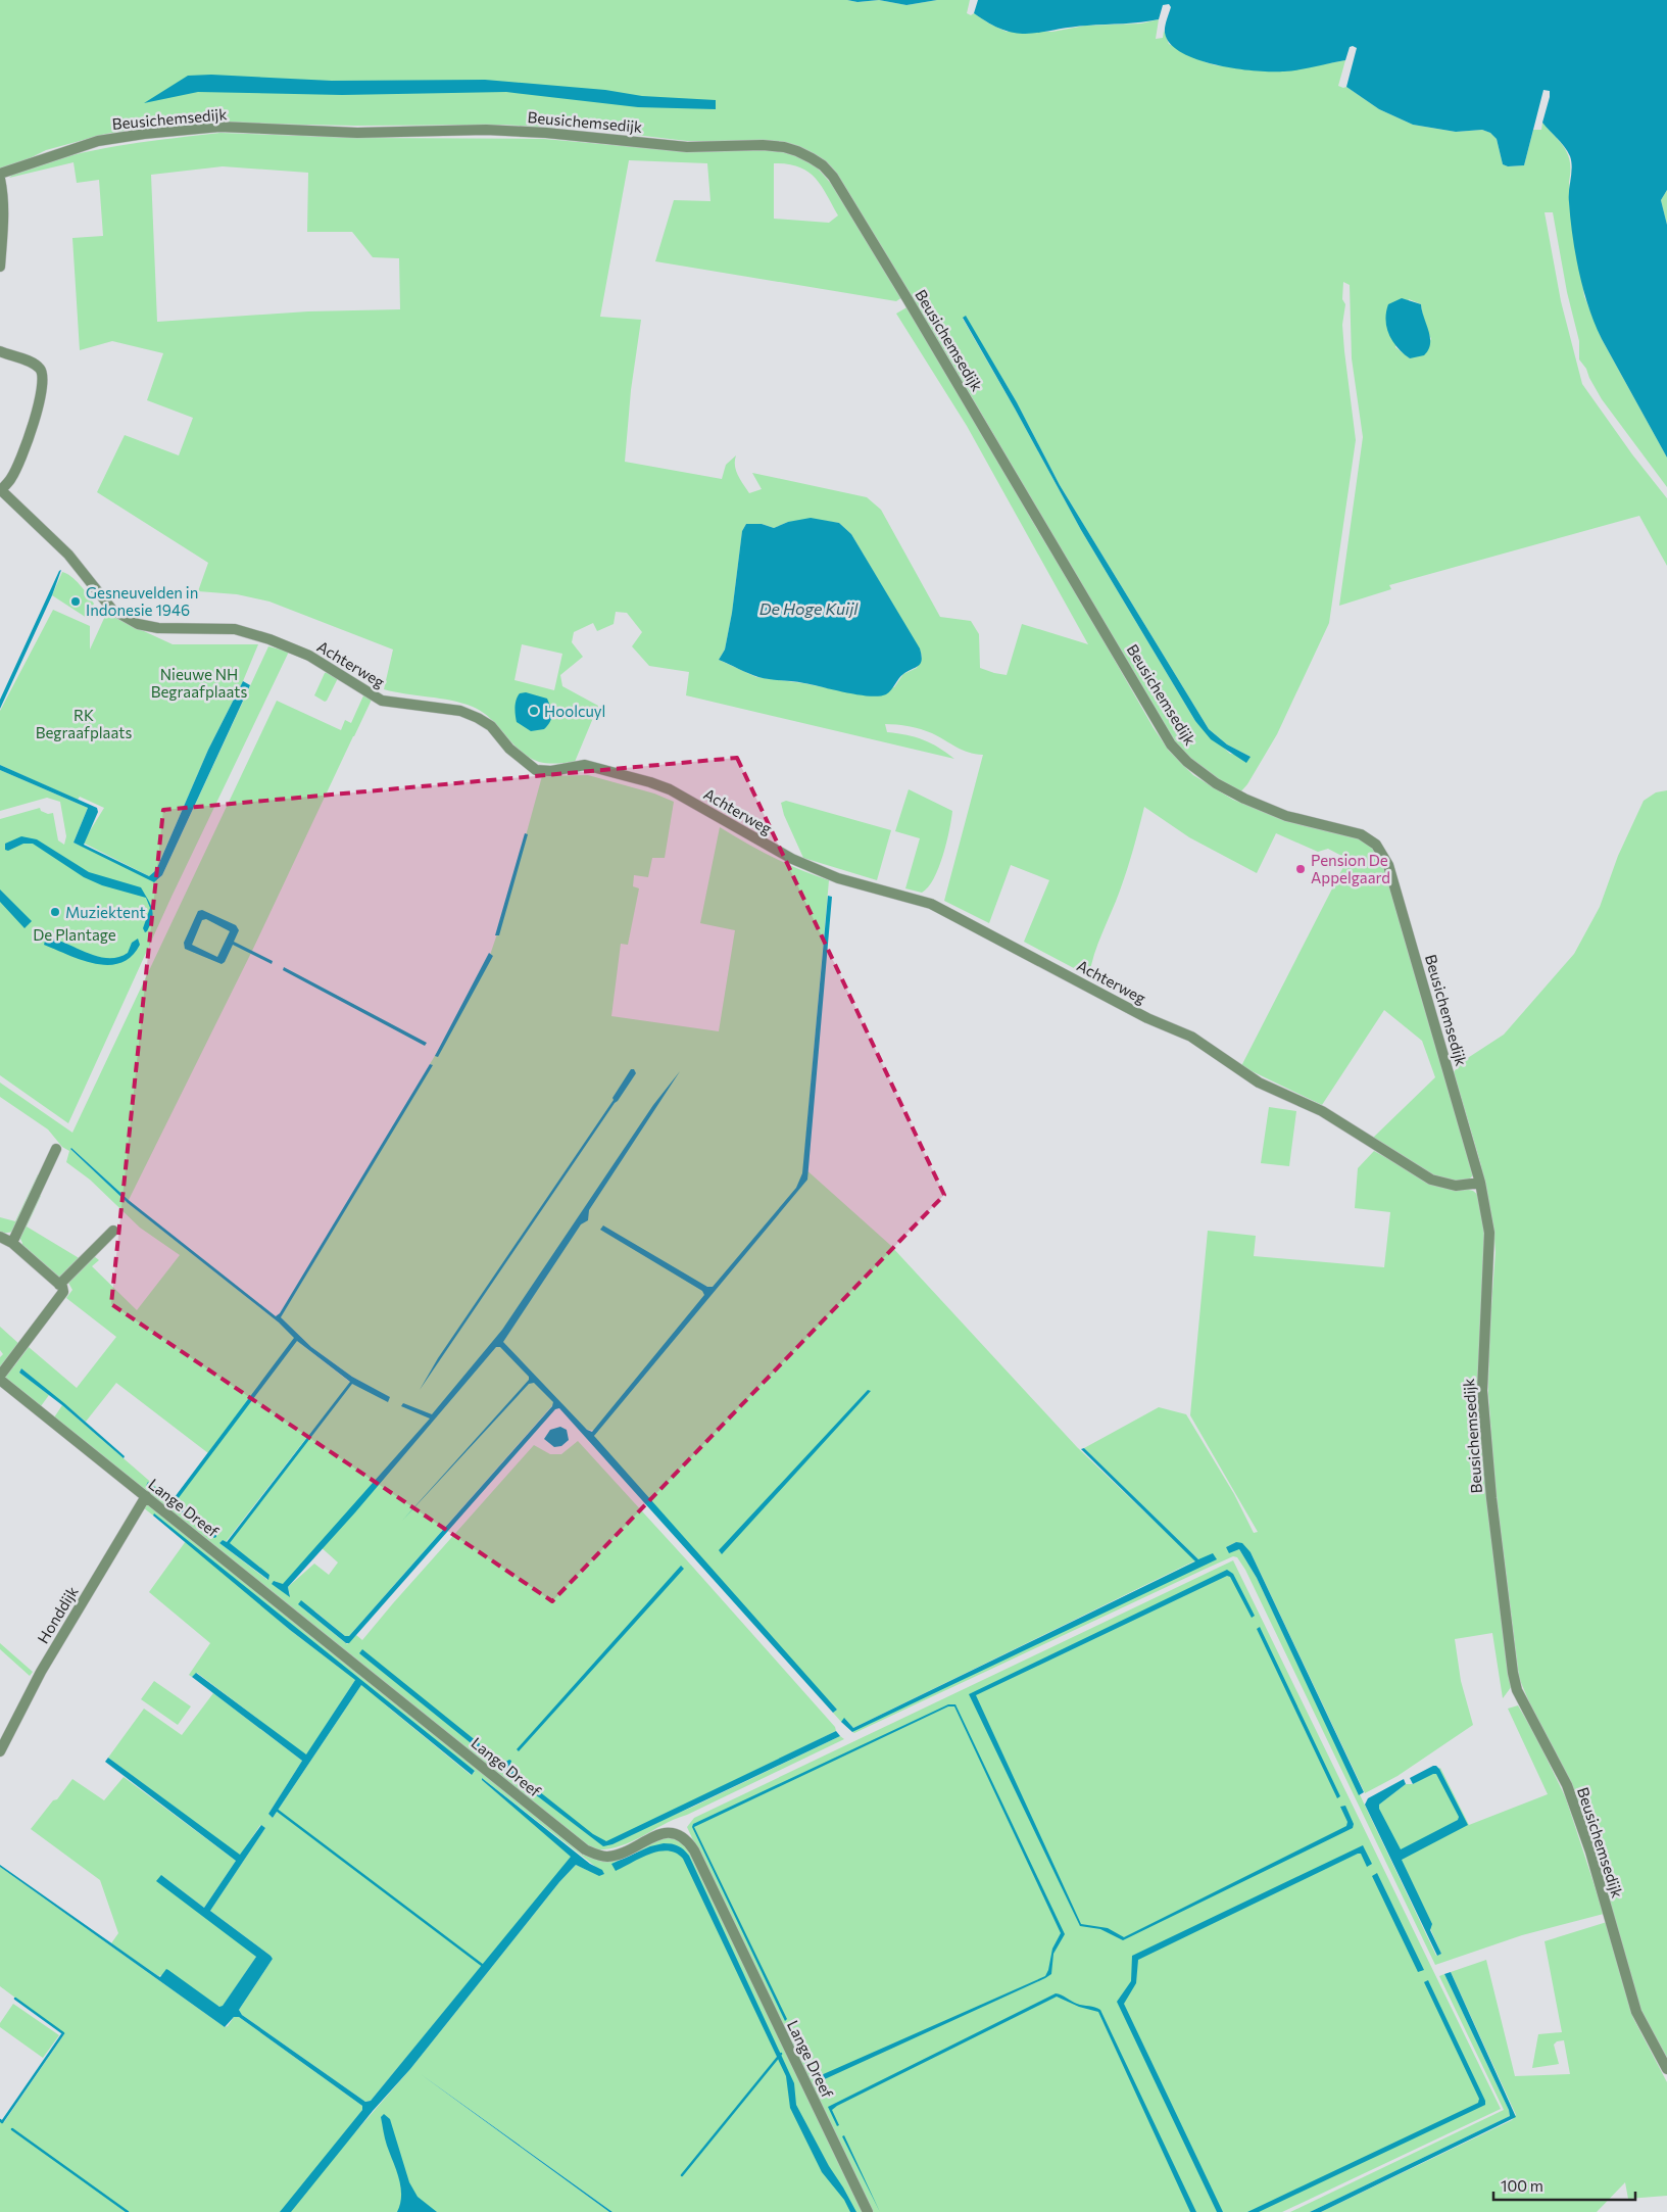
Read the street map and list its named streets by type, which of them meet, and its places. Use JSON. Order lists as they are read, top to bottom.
{
  "streets": {
    "street": [
      "Beusichemsedijk",
      "Achterweg",
      "Lange Dreef",
      "Honddijk"
    ]
  },
  "crossings": [
    ["Beusichemsedijk", "Achterweg"],
    ["Lange Dreef", "Honddijk"]
  ],
  "water": ["De Hoge Kuijl"],
  "parks": ["Nieuwe NH Begraafplaats", "RK Begraafplaats", "De Plantage"],
  "places": [
    "Gesneuvelden in Indonesie 1946",
    "Hoolcuyl",
    "Pension De Appelgaard",
    "Muziektent"
  ],
  "scale_bar": "100 m"
}
